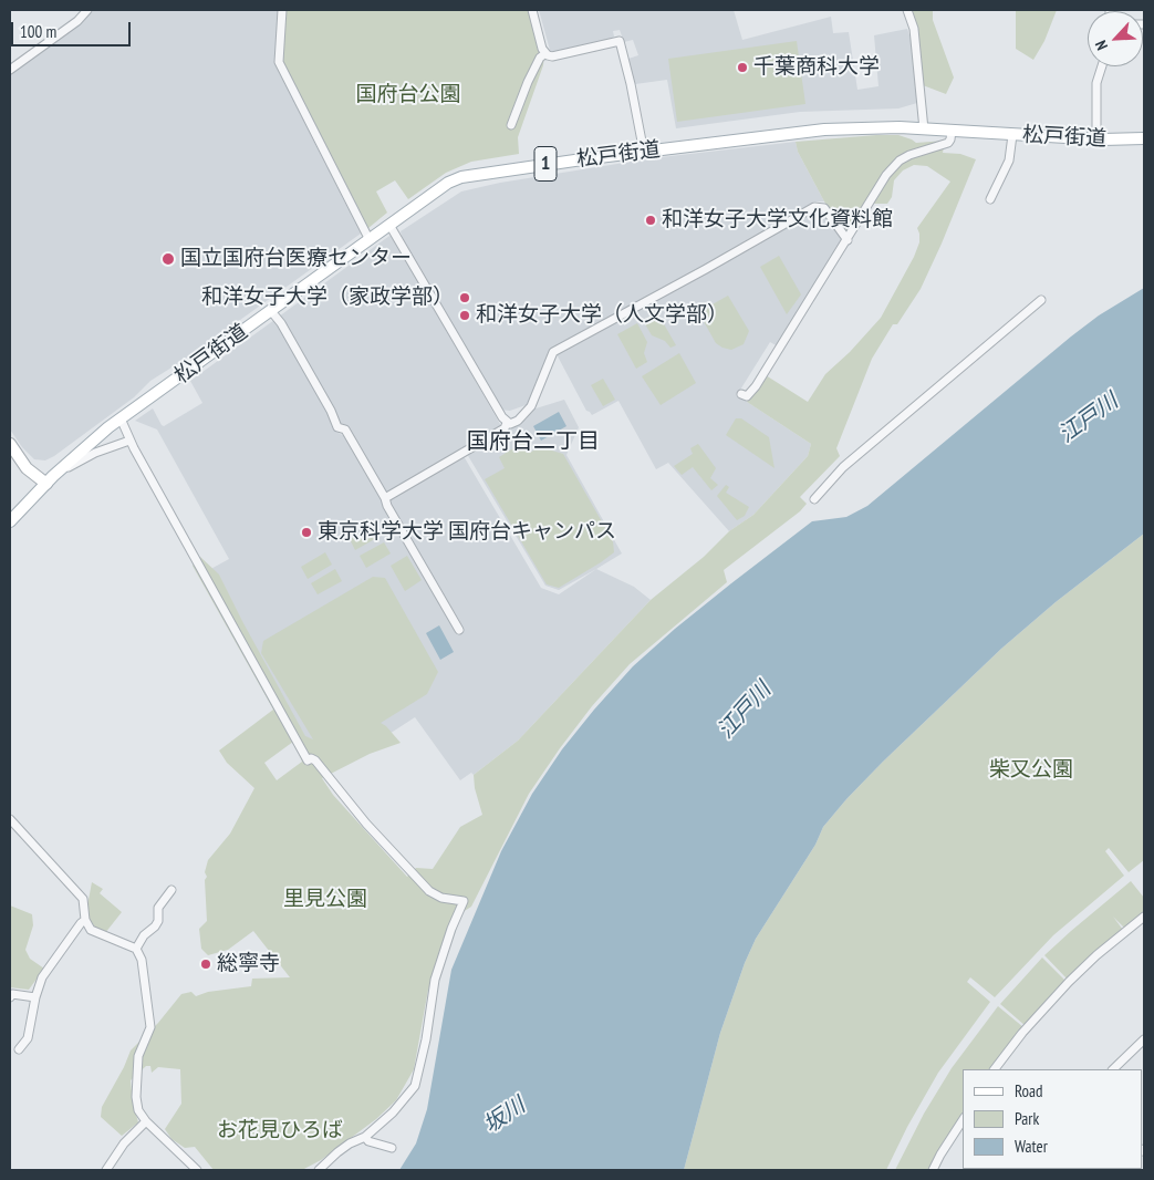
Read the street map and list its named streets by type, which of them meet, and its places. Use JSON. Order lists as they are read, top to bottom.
{
  "streets": {
    "main road": ["松戸街道", "1"]
  },
  "districts": ["国府台二丁目"],
  "water": ["江戸川", "坂川"],
  "parks": [
    "国府台公園",
    "柴又公園",
    "里見公園",
    "お花見ひろば"
  ],
  "places": [
    "千葉商科大学",
    "和洋女子大学文化資料館",
    "国立国府台医療センター",
    "和洋女子大学（家政学部）",
    "和洋女子大学（人文学部）",
    "東京科学大学 国府台キャンパス",
    "総寧寺"
  ],
  "legend": ["Road", "Park", "Water"],
  "scale_bar": "100 m",
  "north": "bottom left"
}
